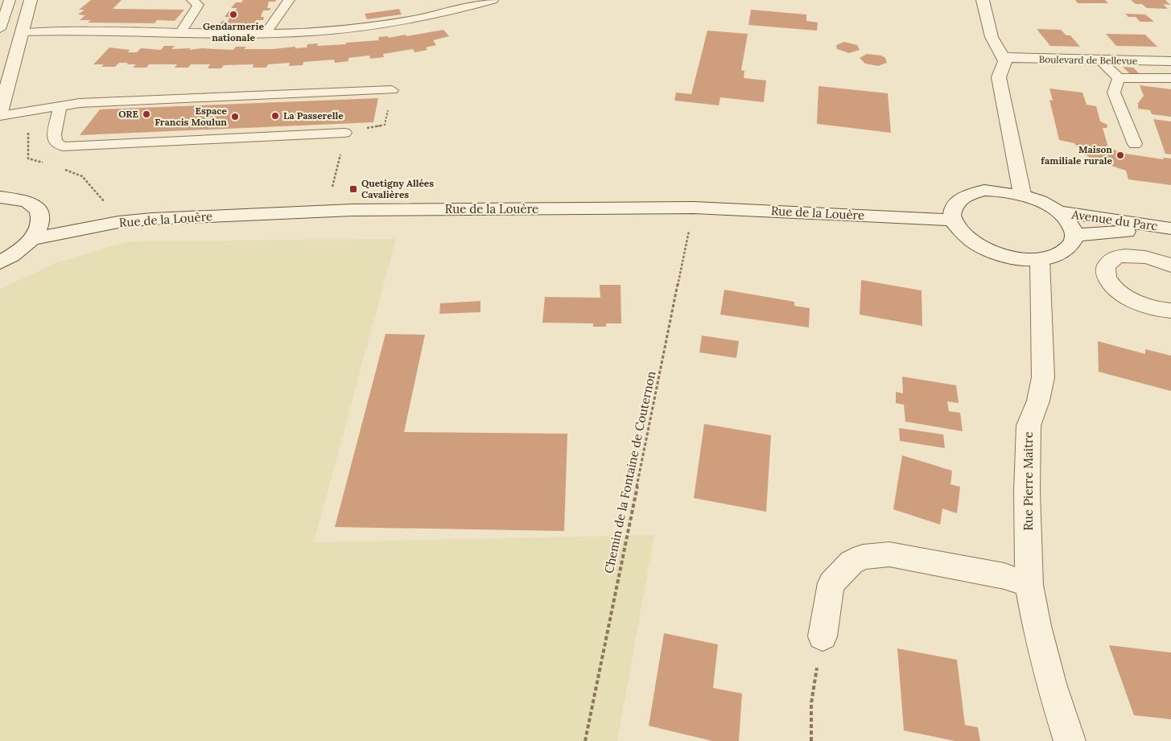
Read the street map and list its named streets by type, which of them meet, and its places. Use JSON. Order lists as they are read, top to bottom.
{
  "streets": {
    "street": [
      "Boulevard de Bellevue",
      "Rue de la Louère",
      "Avenue du Parc",
      "Rue Pierre Maitre"
    ],
    "path": ["Chemin de la Fontaine de Couternon"]
  },
  "crossings": [
    ["Rue de la Louère", "Chemin de la Fontaine de Couternon"]
  ],
  "places": {
    "other": [
      "Gendarmerie nationale",
      "ORE",
      "La Passerelle",
      "Espace Francis Moulun",
      "Maison familiale rurale"
    ],
    "transit": ["Quetigny Allées Cavalières"]
  }
}
